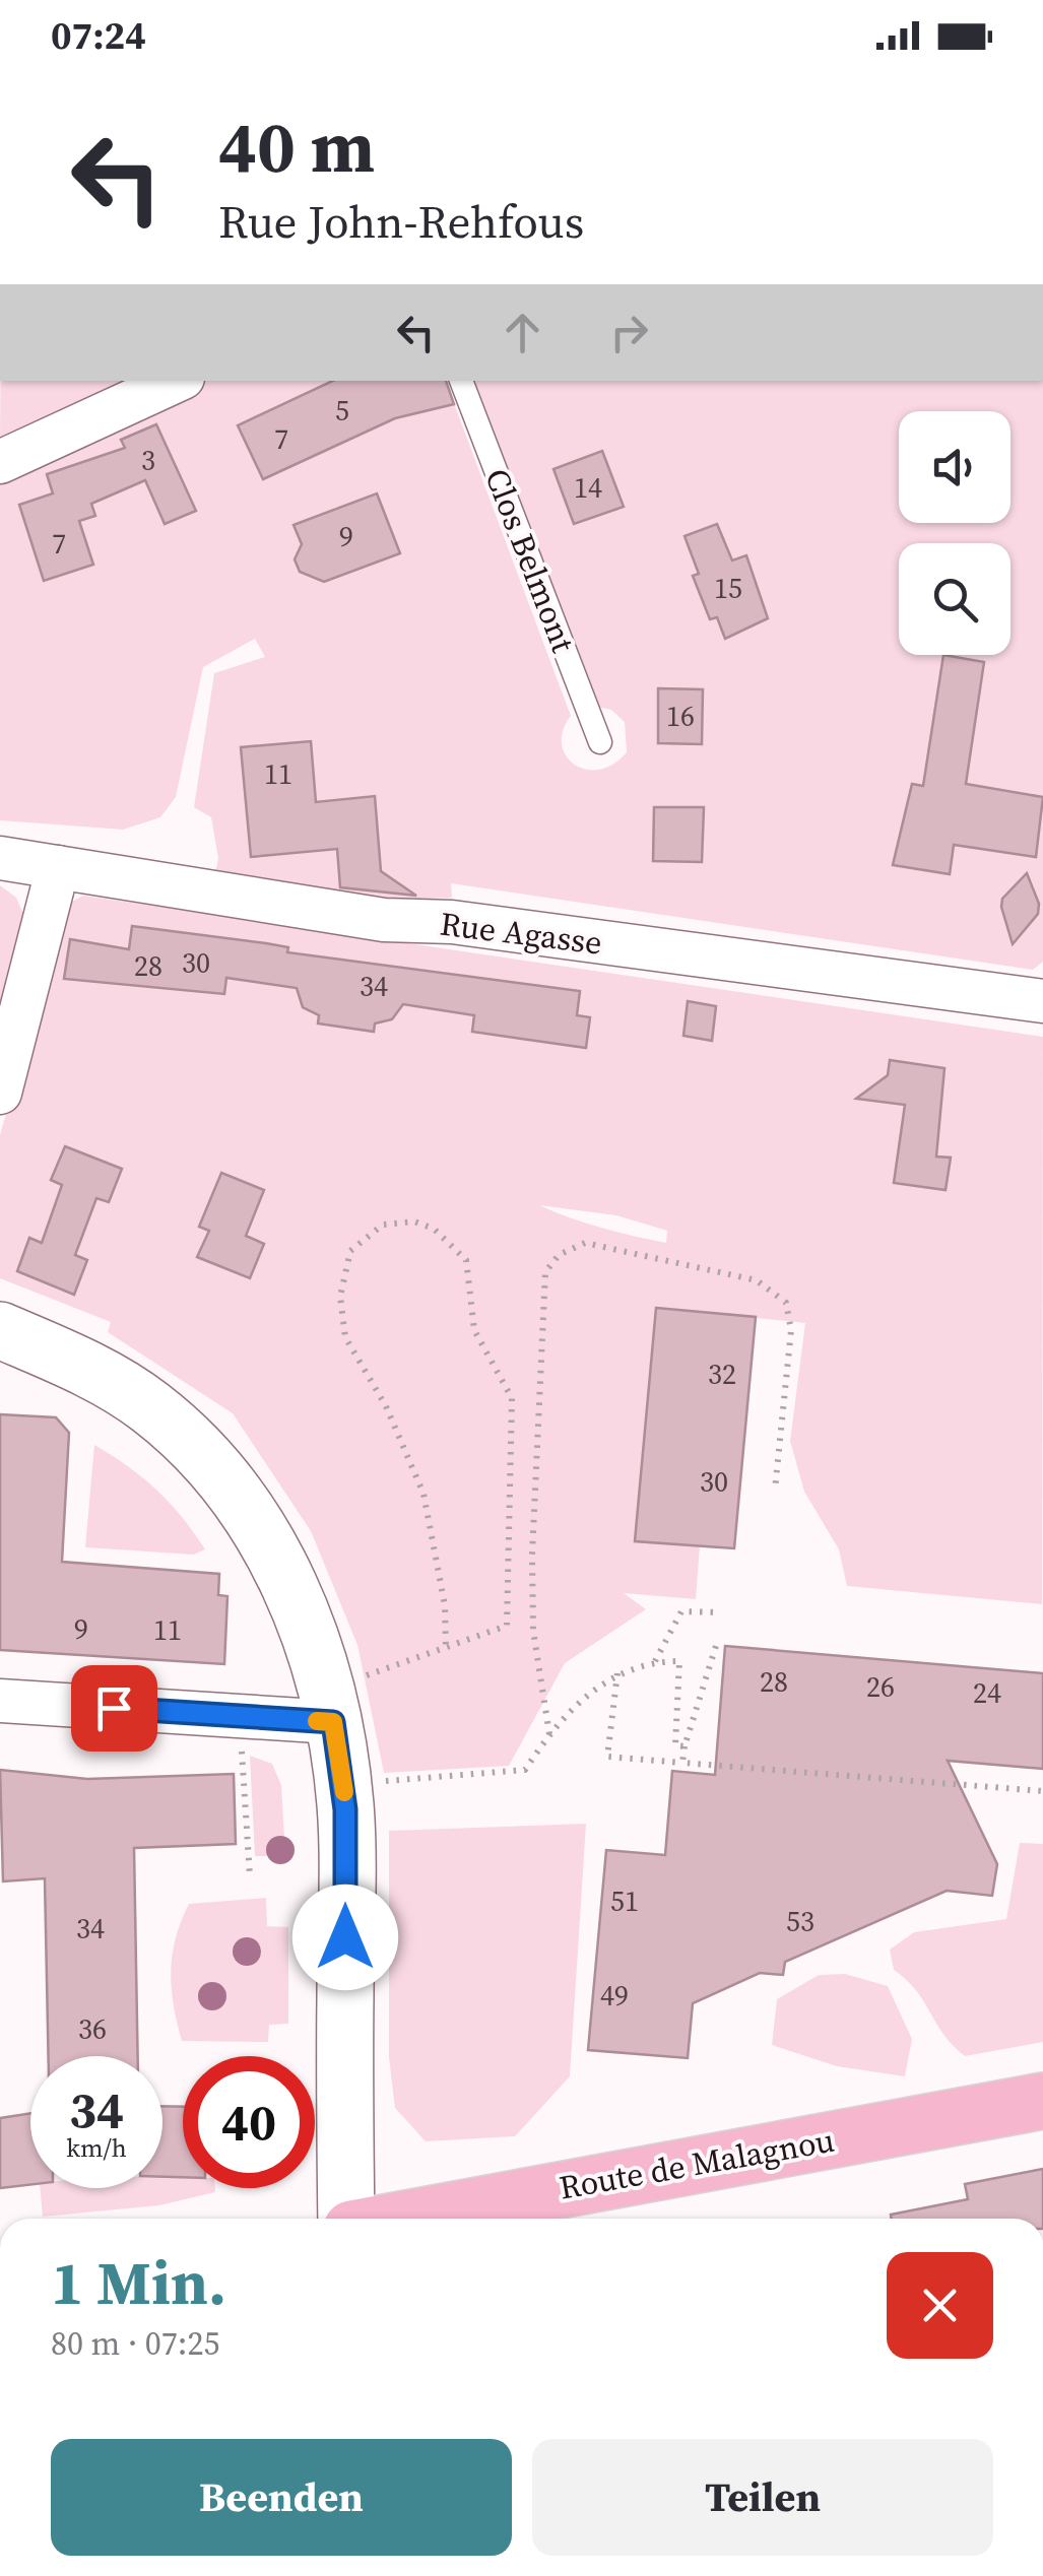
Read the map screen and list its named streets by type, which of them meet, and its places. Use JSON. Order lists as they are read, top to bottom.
{
  "streets": {
    "main road": ["Route de Malagnou"],
    "street": ["Rue Agasse"],
    "lane": ["Clos Belmont"]
  },
  "house_numbers": [
    "5",
    "7",
    "3",
    "14",
    "9",
    "7",
    "15",
    "16",
    "11",
    "30",
    "28",
    "34",
    "32",
    "30",
    "9",
    "11",
    "28",
    "26",
    "24",
    "51",
    "53",
    "34",
    "49",
    "36"
  ],
  "page": {
    "status": "07:24",
    "turn": ["40 m", "Rue John-Rehfous"],
    "speed": "34 km/h",
    "limit": "40",
    "heading": ["1 Min.", "80 m · 07:25"],
    "buttons": ["Beenden", "Teilen"]
  }
}
